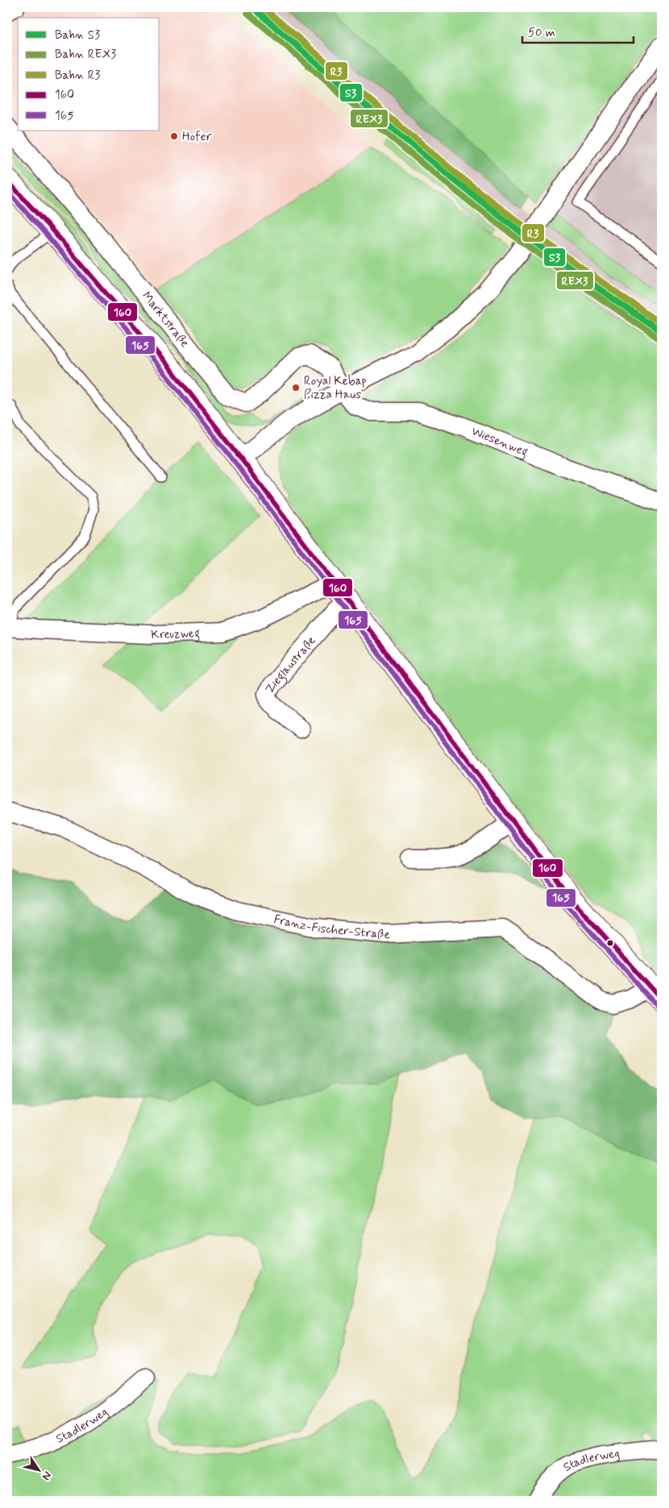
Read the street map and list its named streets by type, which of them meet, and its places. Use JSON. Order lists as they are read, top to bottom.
{
  "streets": {
    "street": [
      "Marktstraße",
      "Wiesenweg",
      "Kreuzweg",
      "Zieglaustraße",
      "Franz-Fischer-Straße",
      "Stadlerweg"
    ]
  },
  "crossings": [
    ["Marktstraße", "Wiesenweg"],
    ["Kreuzweg", "Zieglaustraße"]
  ],
  "places": ["Hofer", "Royal Kebap Pizza Haus"],
  "lines": [
    "rail line S3",
    "rail line R3",
    "rail line REX3",
    "transit line 160",
    "transit line 165"
  ],
  "legend": [
    "Bahn S3",
    "Bahn REX3",
    "Bahn R3",
    "160",
    "165"
  ],
  "scale_bar": "50 m",
  "north": "bottom right"
}
